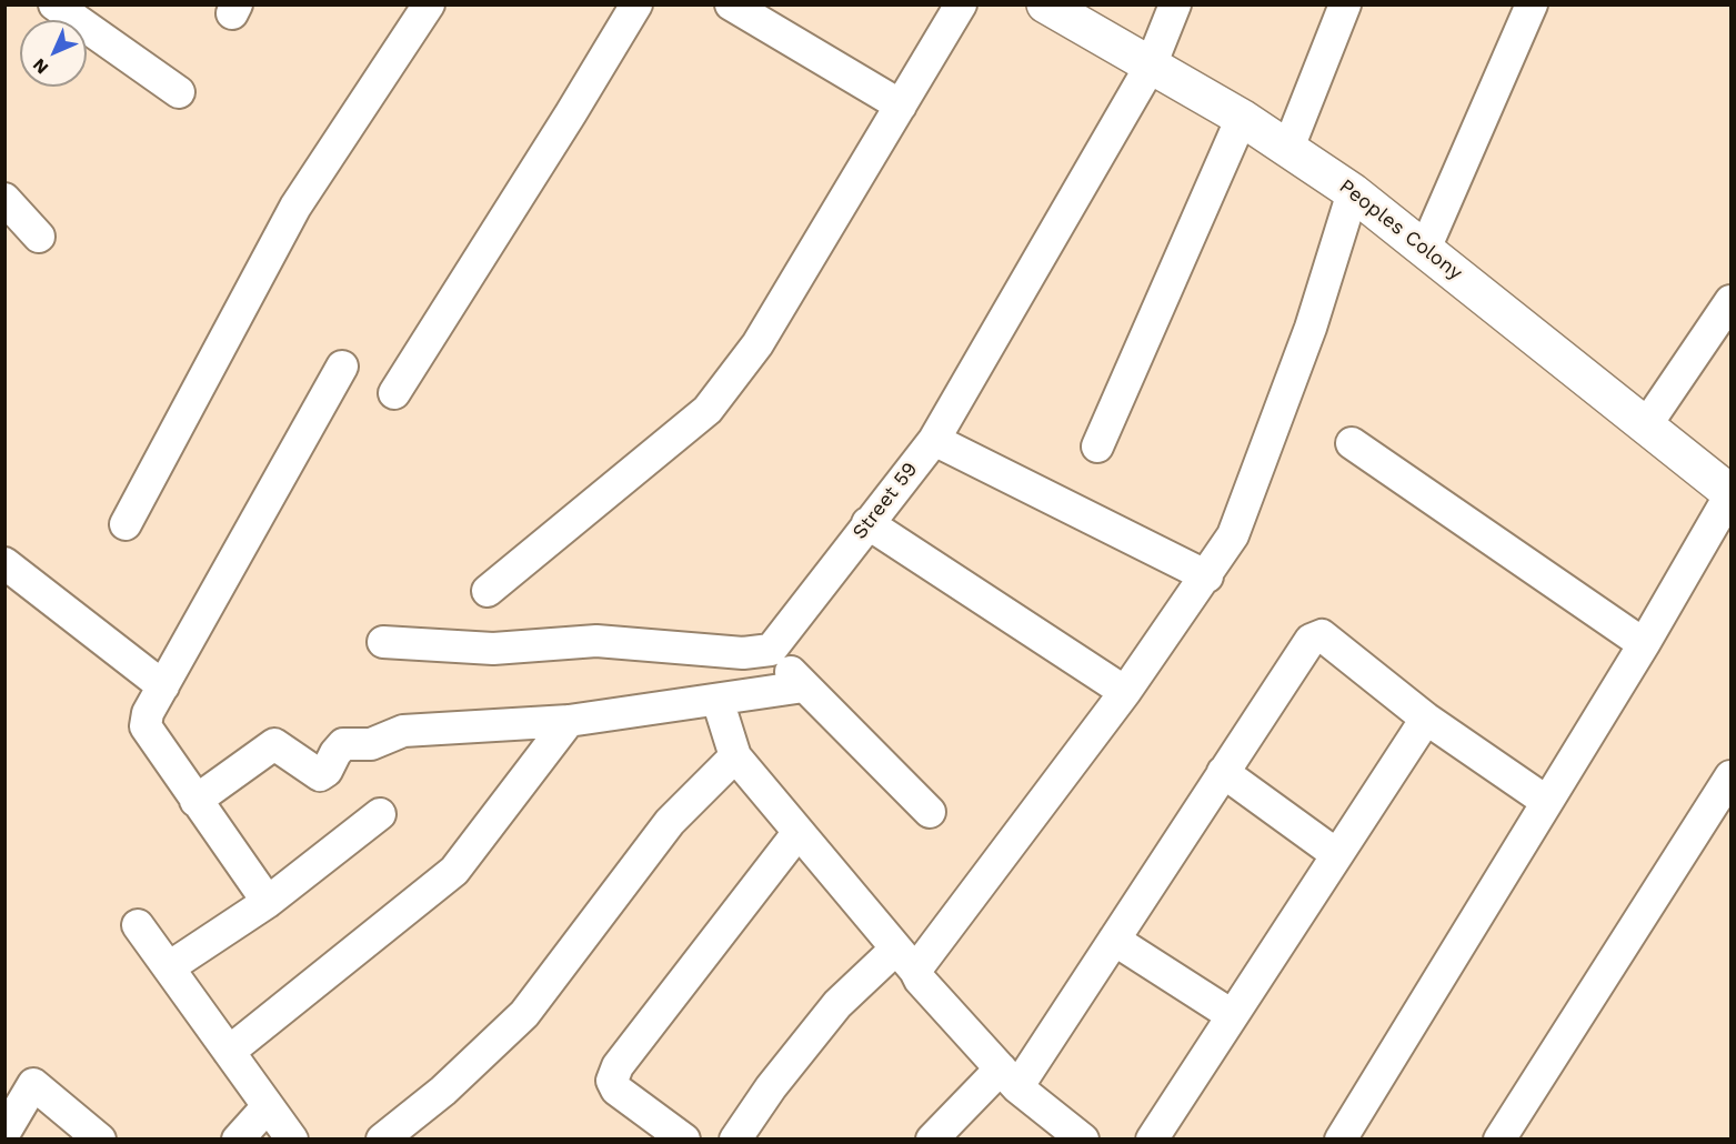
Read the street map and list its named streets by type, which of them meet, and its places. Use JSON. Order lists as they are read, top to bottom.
{
  "streets": {
    "street": ["Peoples Colony", "Street 59"]
  },
  "crossings": [
    ["Peoples Colony", "Street 59"]
  ],
  "north": "bottom left"
}
